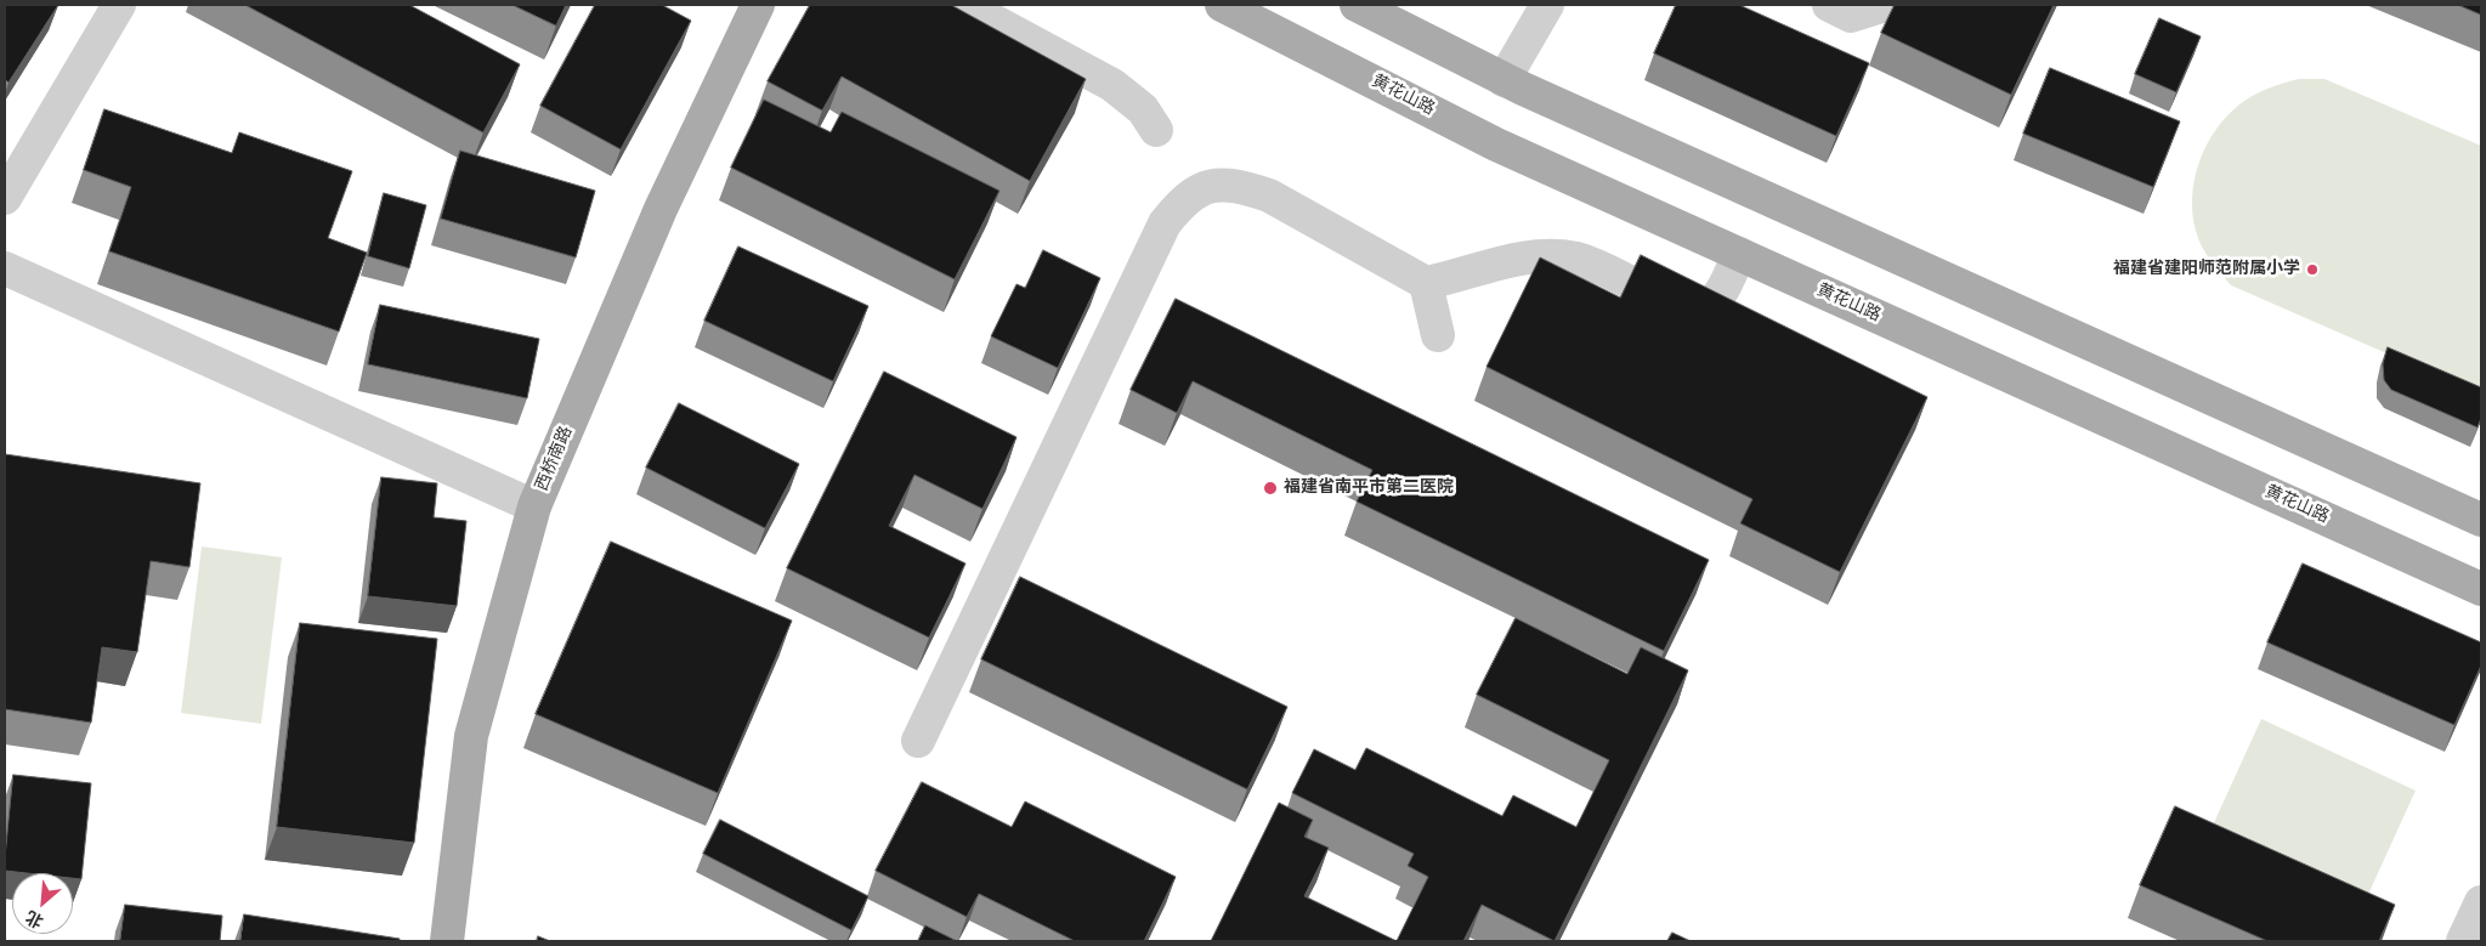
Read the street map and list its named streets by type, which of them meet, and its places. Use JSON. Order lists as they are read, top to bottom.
{
  "streets": {
    "main road": ["黄花山路", "西桥南路"]
  },
  "places": ["福建省建阳师范附属小学", "福建省南平市第二医院"],
  "north": "bottom left"
}
